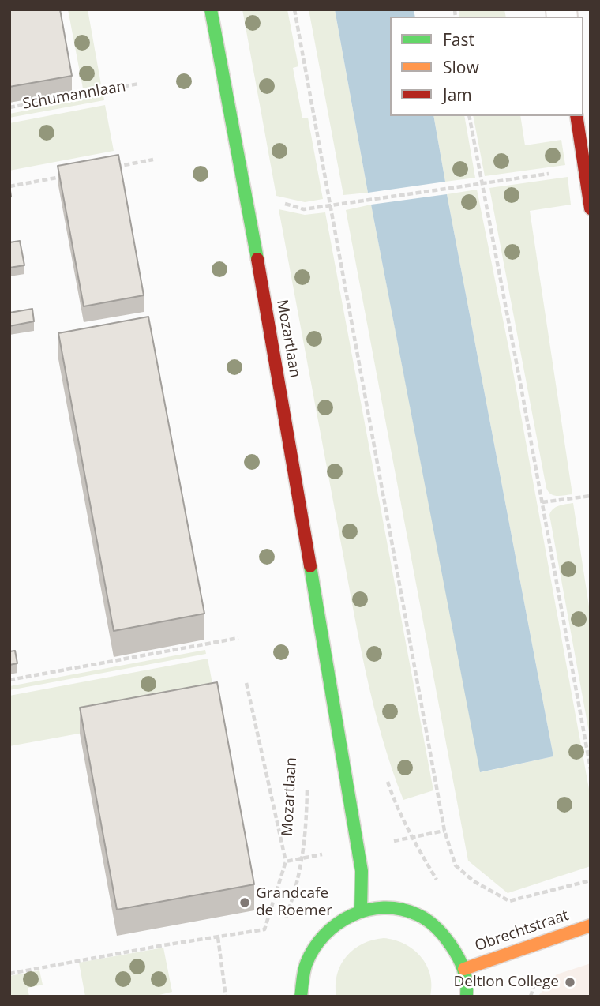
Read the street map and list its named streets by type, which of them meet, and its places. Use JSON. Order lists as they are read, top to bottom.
{
  "streets": {
    "street": ["Mozartlaan", "Obrechtstraat"],
    "path": ["Schumannlaan"]
  },
  "places": ["Grandcafe de Roemer", "Deltion College"],
  "legend": ["Fast", "Slow", "Jam"]
}
